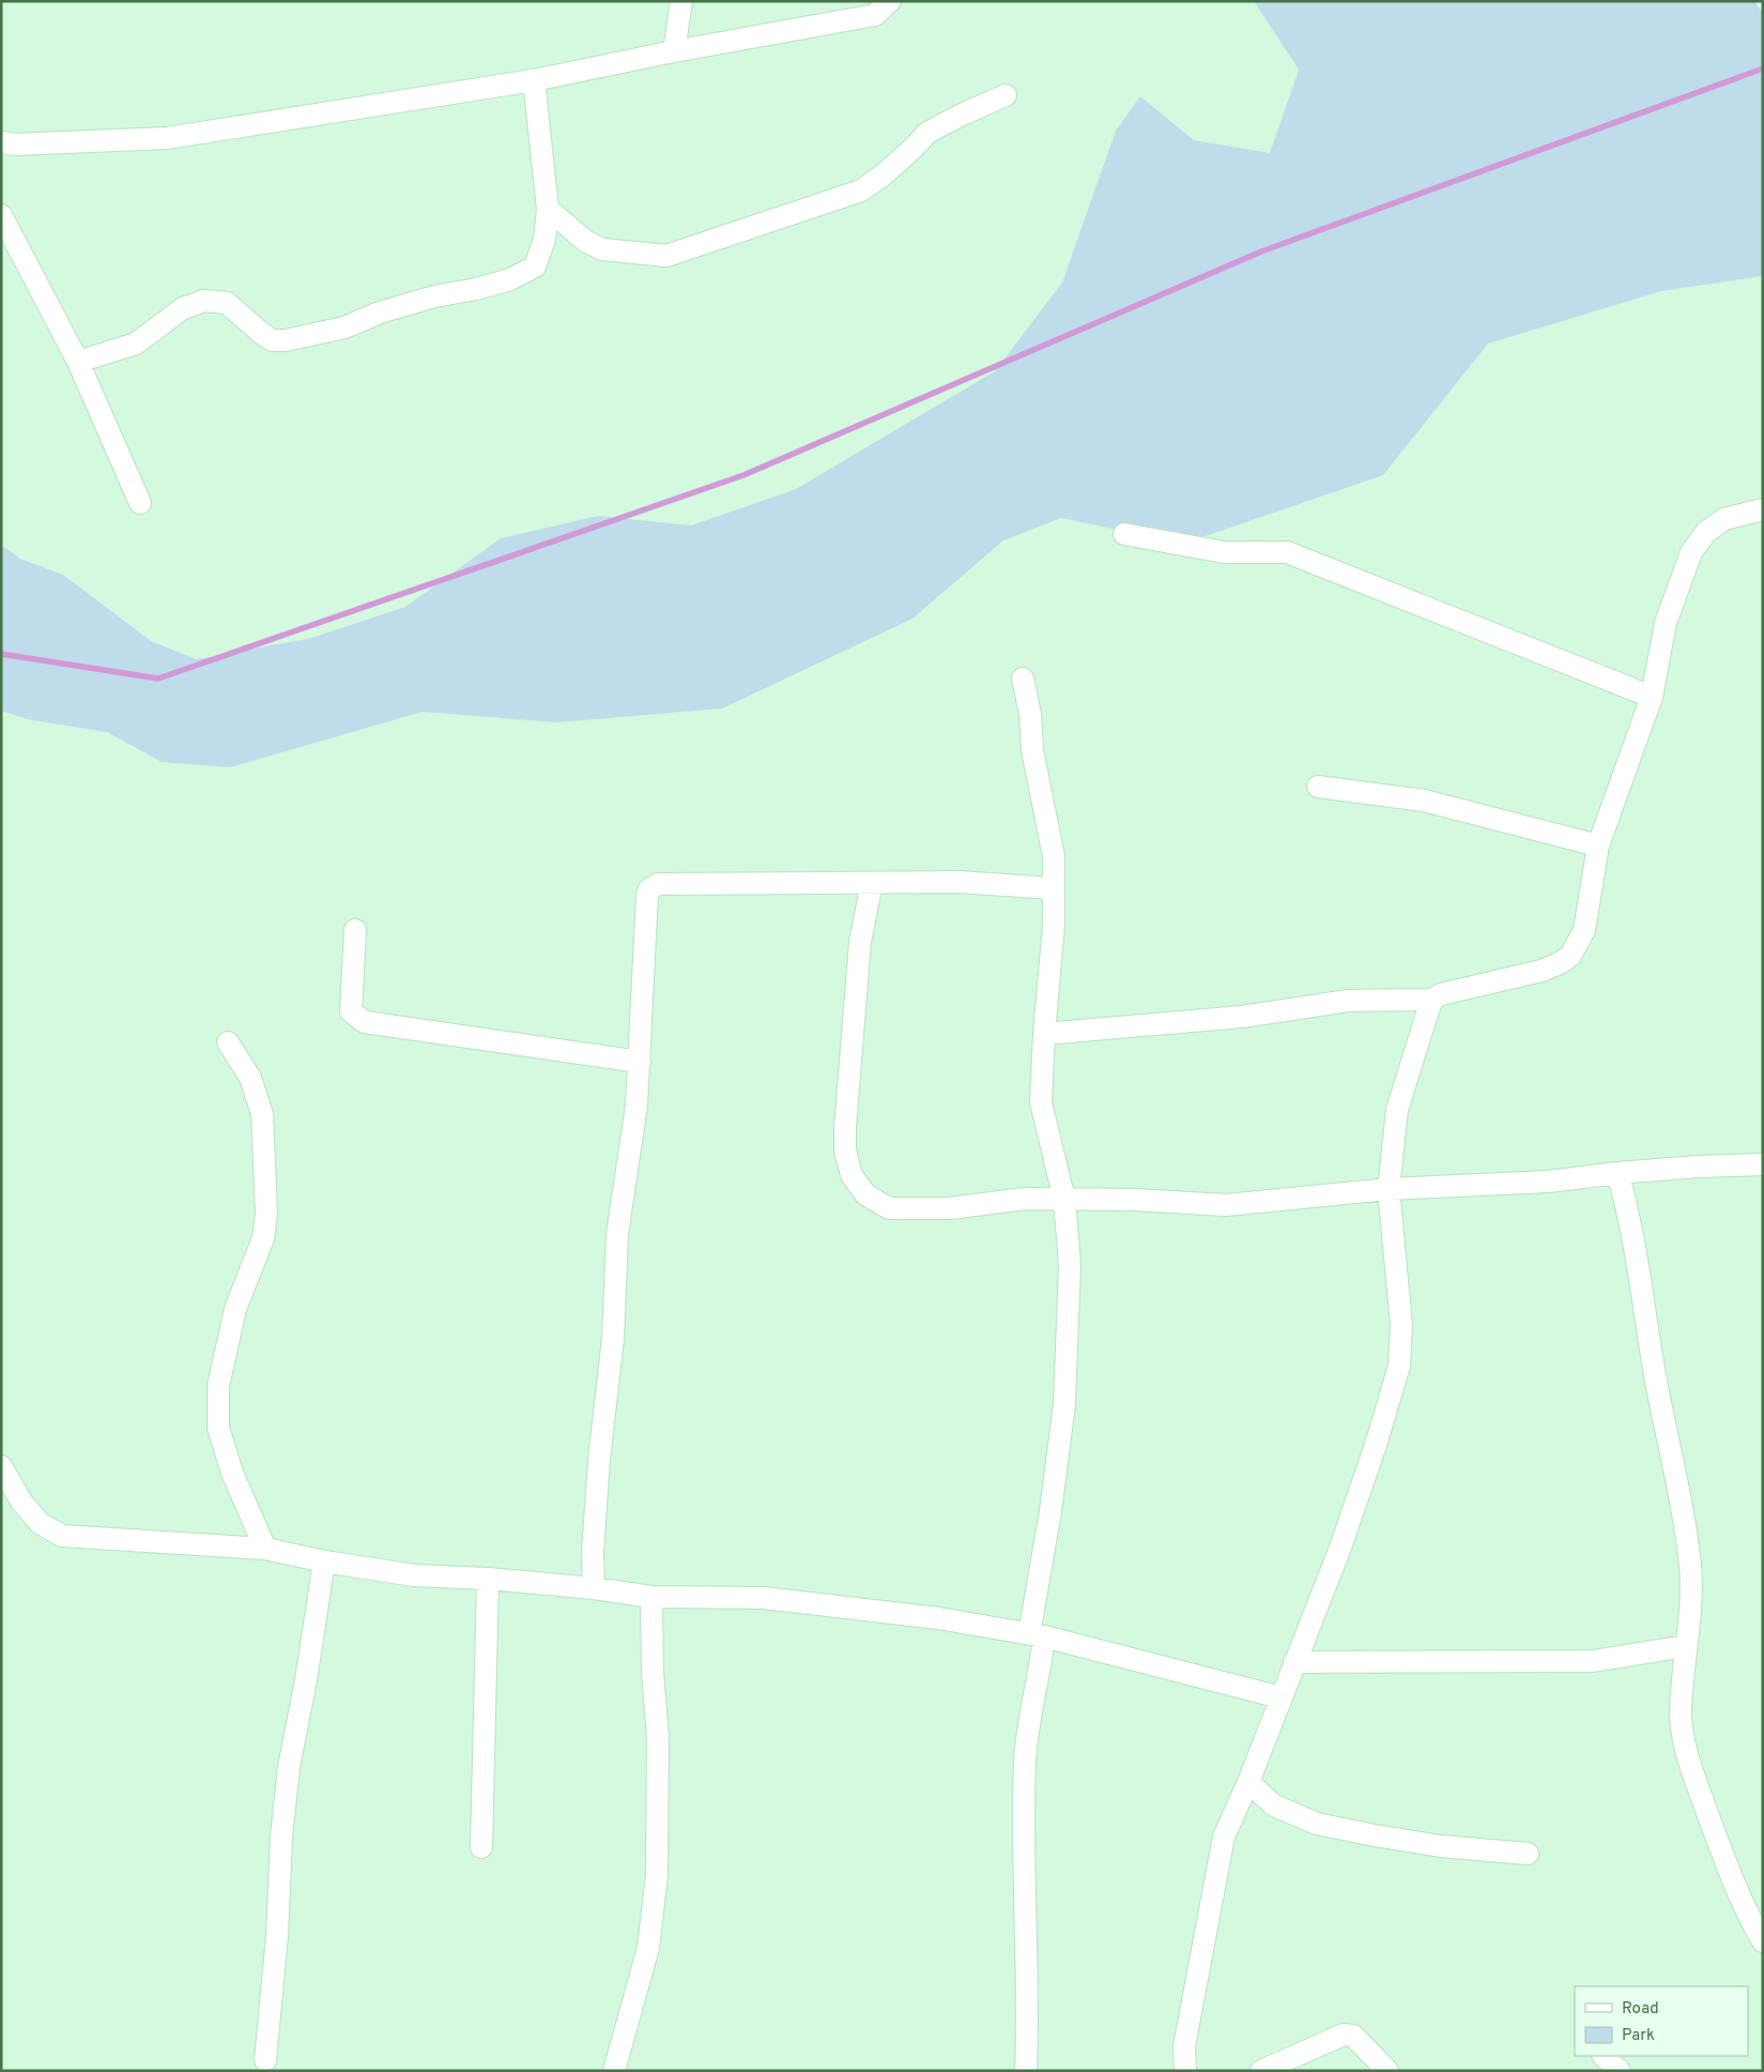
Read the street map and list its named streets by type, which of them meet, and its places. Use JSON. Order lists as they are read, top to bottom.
{
  "legend": ["Road", "Park"]
}
